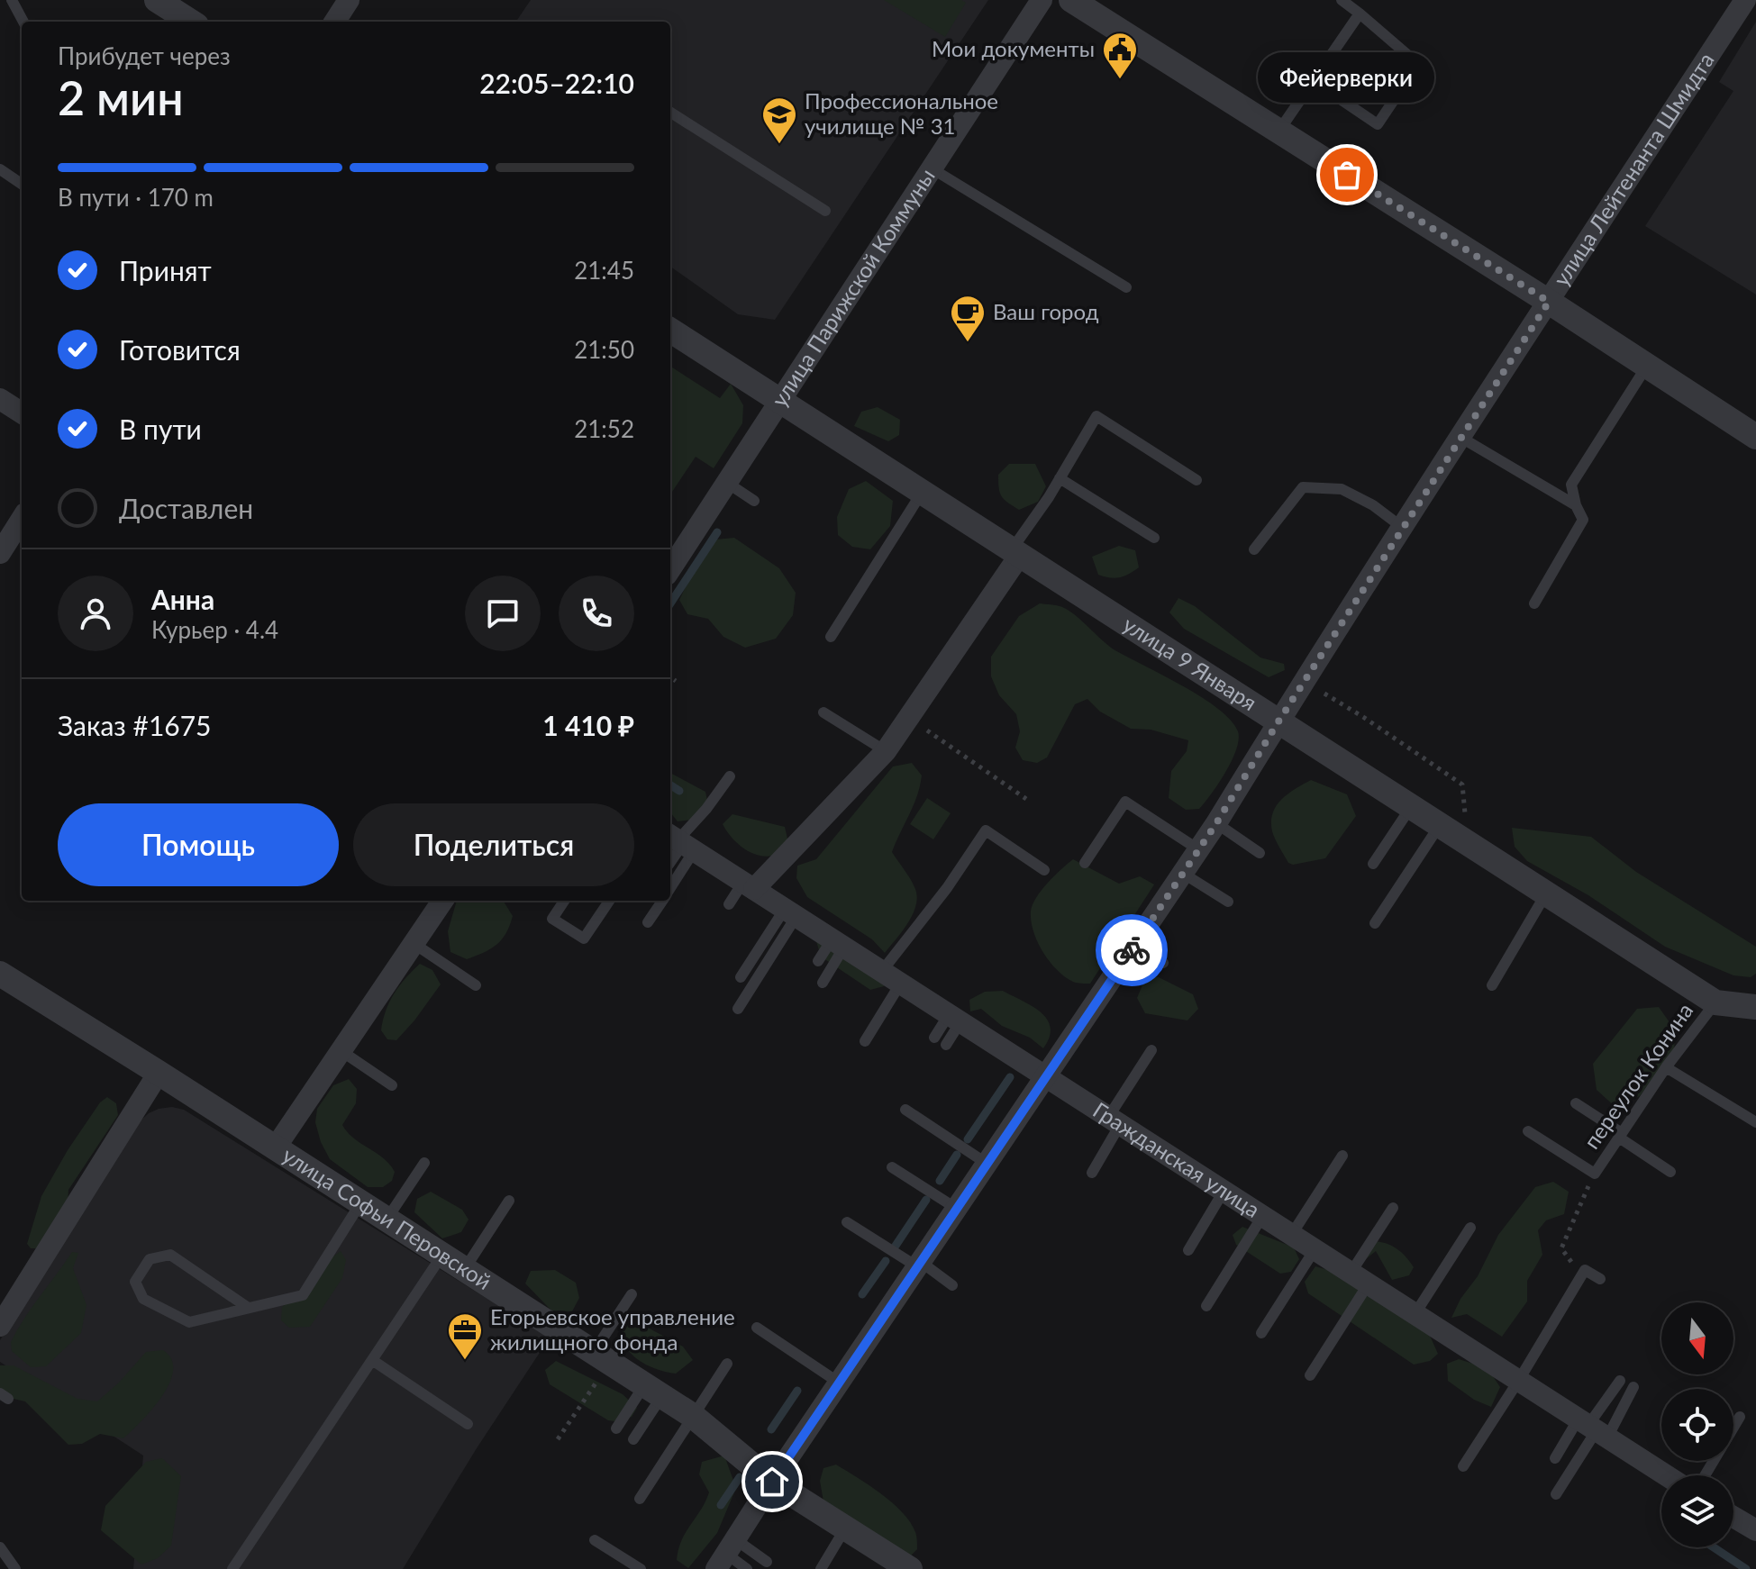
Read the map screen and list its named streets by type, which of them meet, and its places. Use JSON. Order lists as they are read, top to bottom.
{
  "streets": {
    "street": [
      "улица Лейтенанта Шмидта",
      "улица Парижской Коммуны",
      "улица 9 Января",
      "Гражданская улица",
      "улица Софьи Перовской"
    ],
    "lane": ["переулок Конина"]
  },
  "crossings": [
    ["улица Лейтенанта Шмидта", "улица 9 Января"],
    ["улица Лейтенанта Шмидта", "Гражданская улица"],
    ["улица Лейтенанта Шмидта", "улица Софьи Перовской"],
    ["улица Парижской Коммуны", "улица 9 Января"],
    ["улица 9 Января", "переулок Конина"]
  ],
  "places": {
    "public building": ["Мои документы"],
    "school or university": ["Профессиональное училище № 31"],
    "other": ["Фейерверки"],
    "cafe": ["Ваш город"],
    "office": ["Егорьевское управление жилищного фонда"]
  },
  "north": "bottom",
  "page": {
    "heading": ["2 мин", "Прибудет через", "22:05–22:10"],
    "panel": [
      "Анна",
      "Курьер · 4.4",
      "Заказ #1675",
      "1 410 ₽"
    ],
    "bubble": "Фейерверки",
    "bar": "В пути · 170 m",
    "list": [
      ["Принят", "21:45"],
      ["Готовится", "21:50"],
      ["В пути", "21:52"],
      "Доставлен"
    ],
    "buttons": ["Помощь", "Поделиться"]
  }
}
